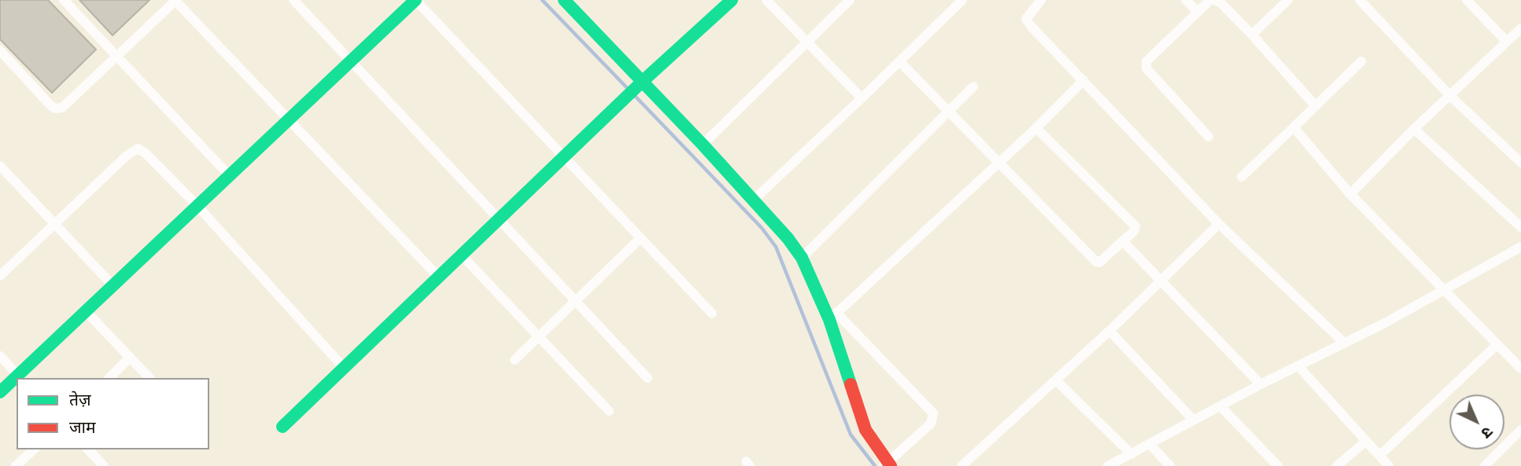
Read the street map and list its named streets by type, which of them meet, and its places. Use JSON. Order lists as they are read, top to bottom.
{
  "legend": ["तेज़", "जाम"],
  "north": "bottom right"
}
